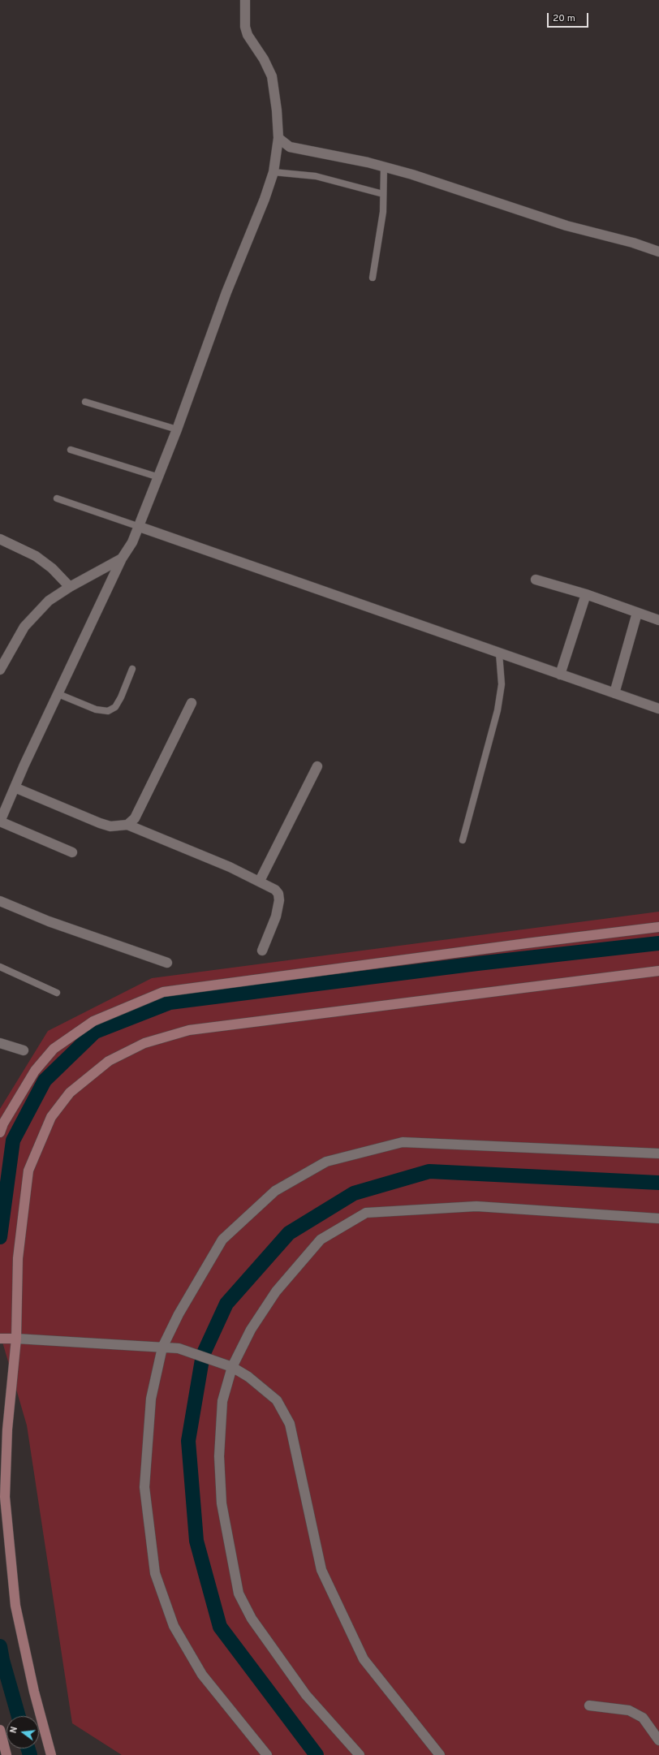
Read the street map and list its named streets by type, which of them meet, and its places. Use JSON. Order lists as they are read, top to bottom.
{
  "scale_bar": "20 m",
  "north": "left"
}
